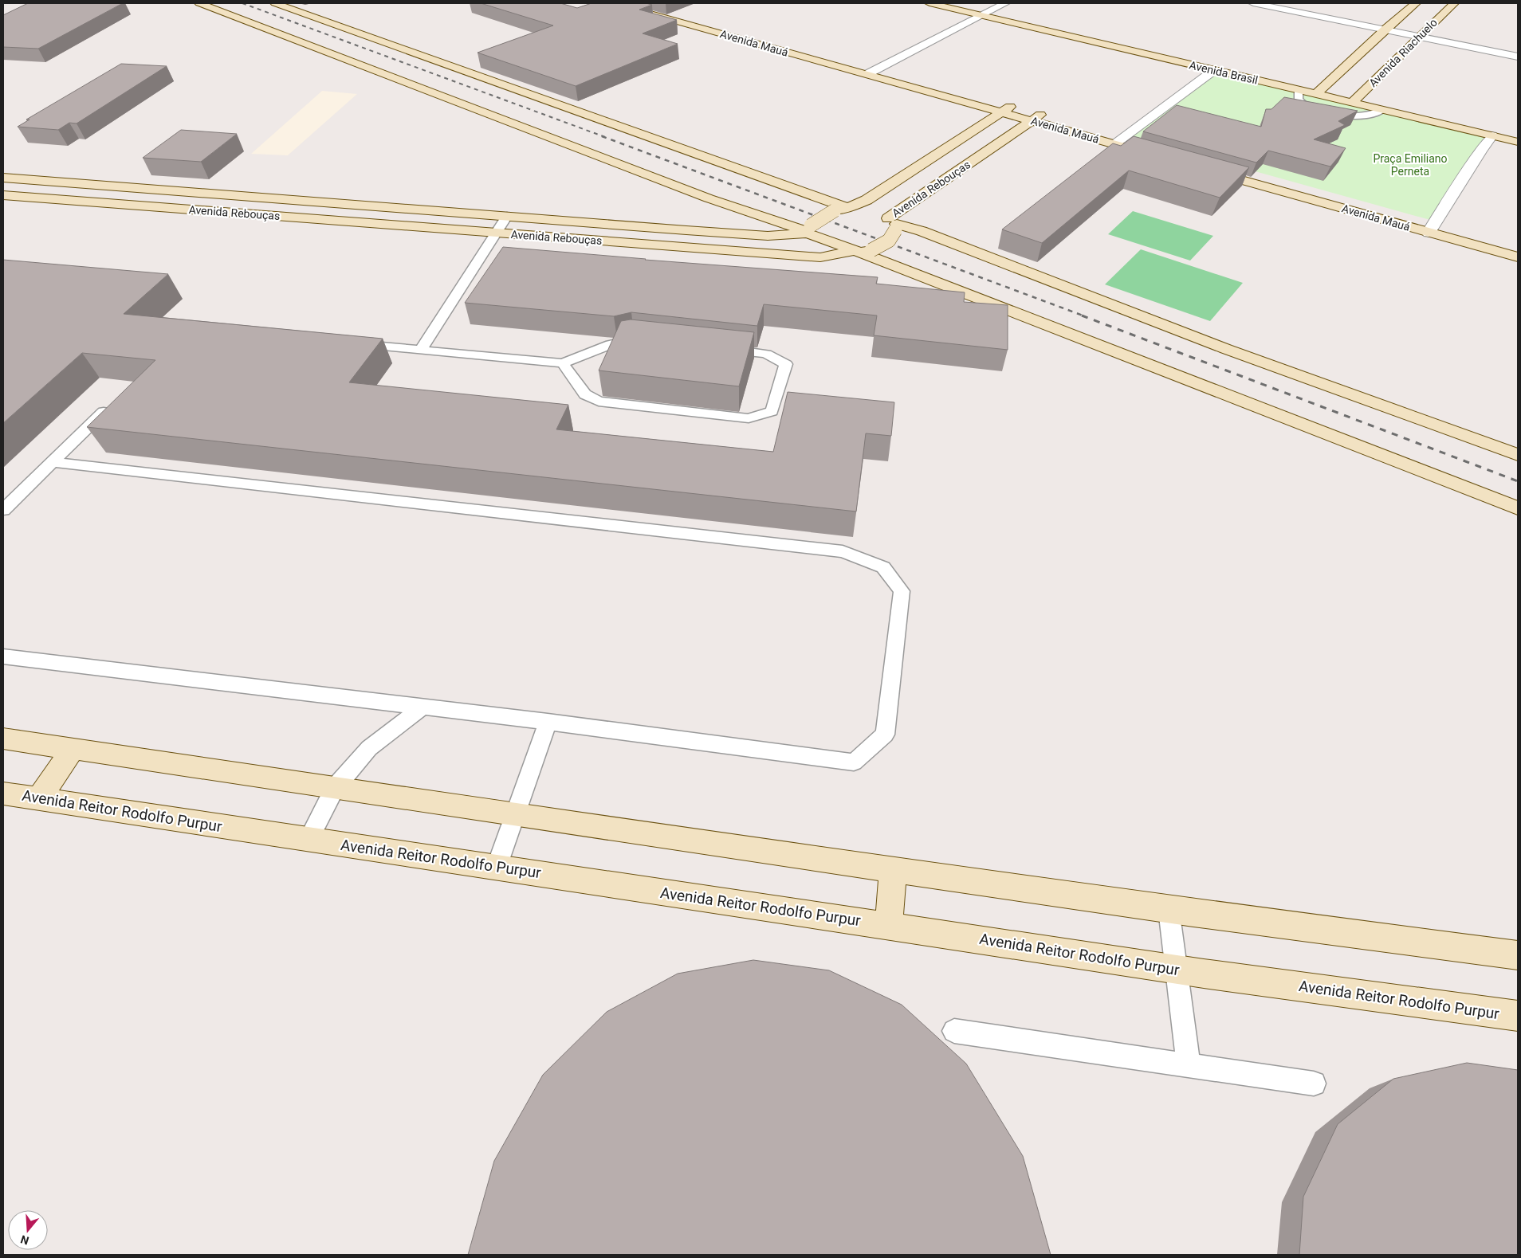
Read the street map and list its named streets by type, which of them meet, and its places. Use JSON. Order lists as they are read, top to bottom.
{
  "streets": {
    "main road": [
      "Avenida Mauá",
      "Avenida Riachuelo",
      "Avenida Brasil",
      "Avenida Rebouças",
      "Avenida Reitor Rodolfo Purpur"
    ]
  },
  "crossings": [
    ["Avenida Mauá", "Avenida Rebouças"],
    ["Avenida Riachuelo", "Avenida Brasil"]
  ],
  "parks": ["Praça Emiliano Perneta"],
  "north": "bottom"
}
